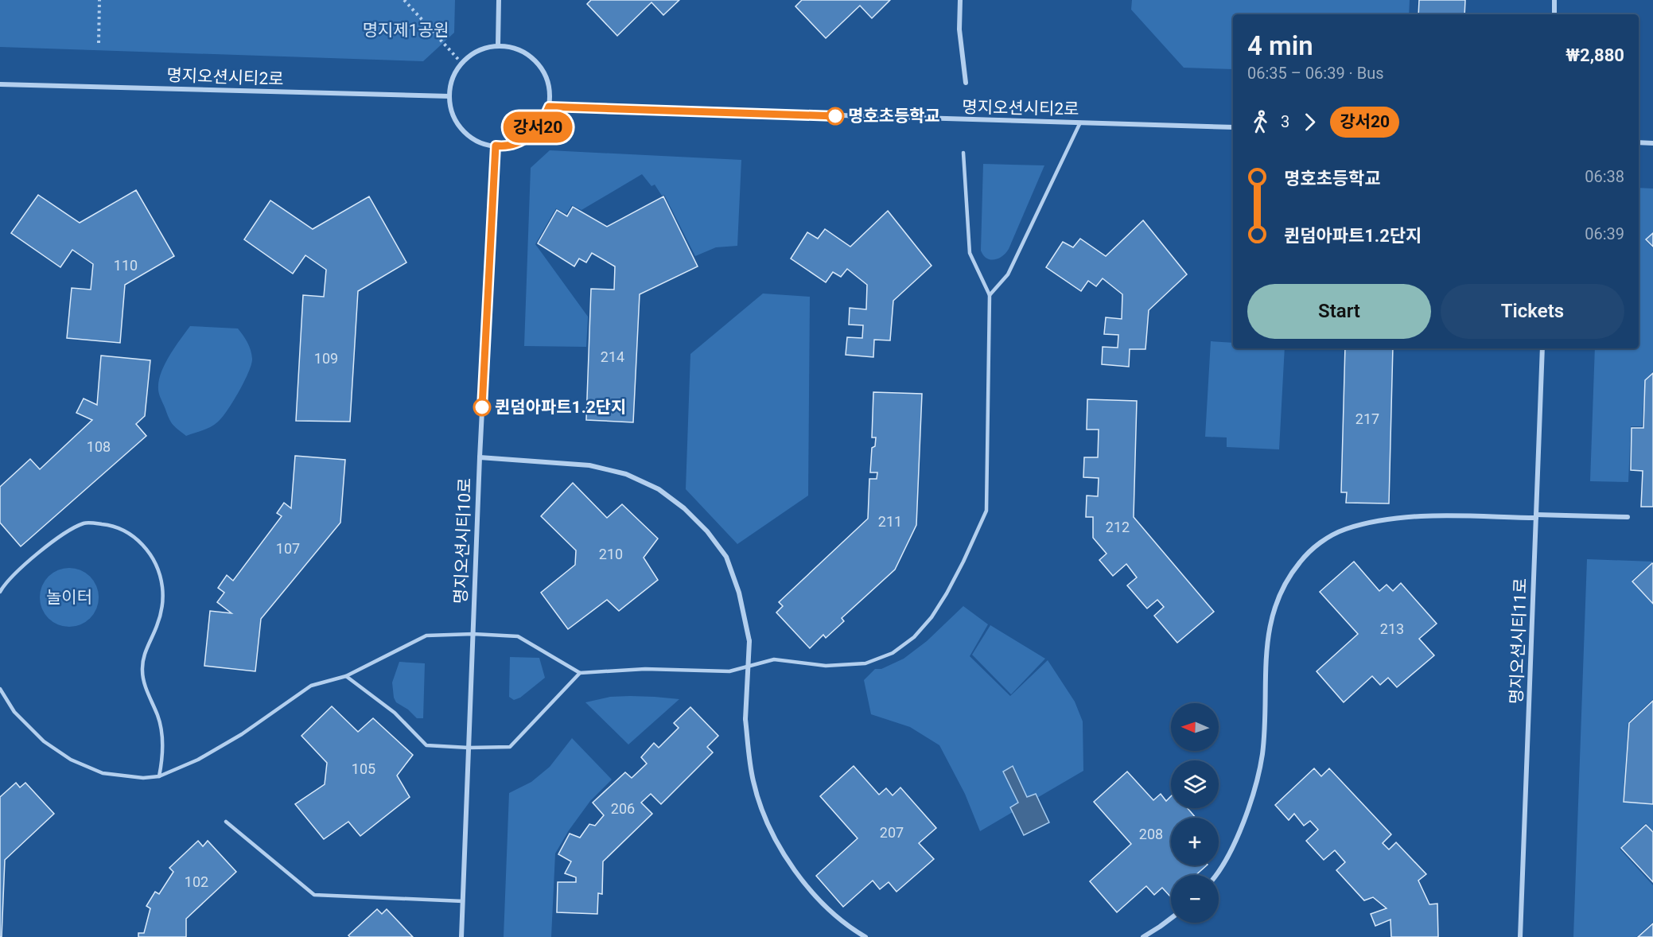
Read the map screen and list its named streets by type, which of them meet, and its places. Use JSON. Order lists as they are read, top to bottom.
{
  "streets": {
    "street": ["명지오션시티2로", "명지오션시티10로", "명지오션시티11로"]
  },
  "crossings": [
    ["명지오션시티2로", "명지오션시티10로"]
  ],
  "parks": ["명지제1공원", "놀이터"],
  "places": ["명호초등학교", "퀸덤아파트1.2단지"],
  "lines": ["bus line 강서20"],
  "house_numbers": [
    "110",
    "214",
    "109",
    "217",
    "108",
    "211",
    "212",
    "107",
    "210",
    "213",
    "105",
    "206",
    "207",
    "208",
    "102"
  ],
  "north": "left",
  "page": {
    "on_map": "강서20",
    "heading": ["4 min", "06:35 – 06:39 · Bus", "₩2,880"],
    "legs": ["3", "강서20"],
    "list": [
      {
        "name": "명호초등학교",
        "value": "06:38"
      },
      {
        "name": "퀸덤아파트1.2단지",
        "value": "06:39"
      }
    ],
    "buttons": ["Start", "Tickets"],
    "map_buttons": ["+", "−"]
  }
}
